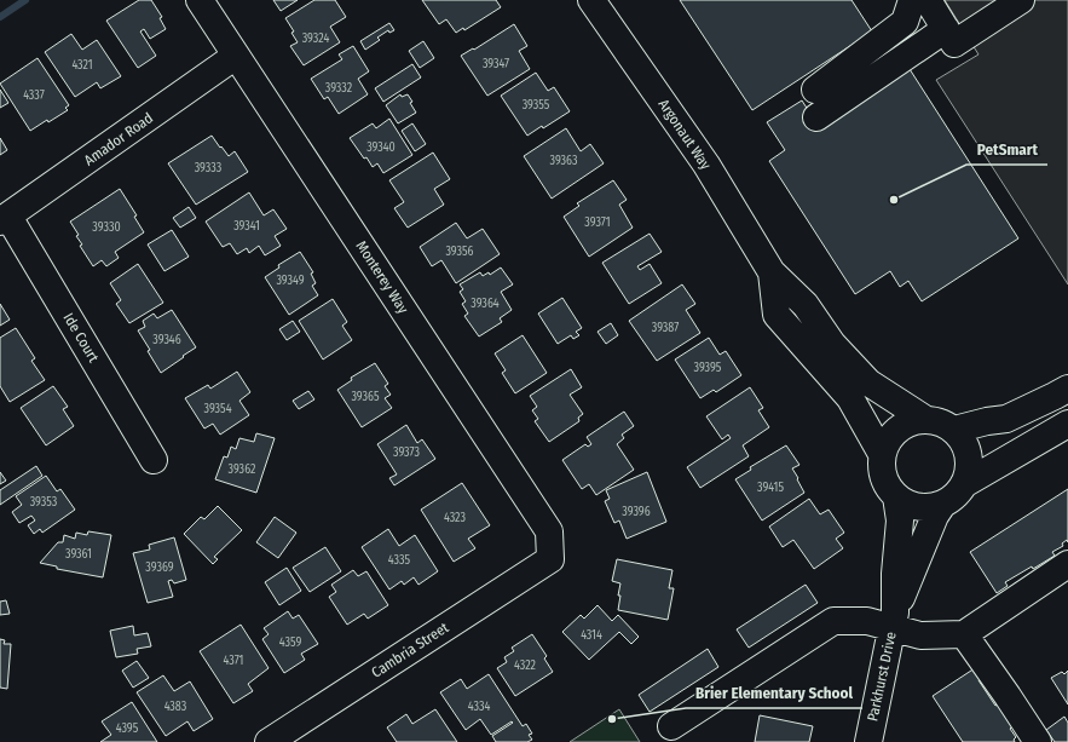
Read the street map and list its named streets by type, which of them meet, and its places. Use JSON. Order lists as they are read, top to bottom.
{
  "streets": {
    "street": [
      "Argonaut Way",
      "Amador Road",
      "Monterey Way",
      "Ide Court",
      "Cambria Street",
      "Parkhurst Drive"
    ]
  },
  "crossings": [
    ["Argonaut Way", "Parkhurst Drive"],
    ["Amador Road", "Monterey Way"],
    ["Amador Road", "Ide Court"],
    ["Monterey Way", "Cambria Street"]
  ],
  "places": ["PetSmart", "Brier Elementary School"],
  "house_numbers": [
    "39324",
    "39347",
    "4321",
    "39332",
    "4337",
    "39355",
    "39340",
    "39363",
    "39333",
    "39371",
    "39341",
    "39330",
    "39356",
    "39349",
    "39364",
    "39387",
    "39346",
    "39395",
    "39365",
    "39354",
    "39373",
    "39362",
    "39415",
    "39353",
    "39396",
    "4323",
    "39361",
    "4335",
    "39369",
    "4314",
    "4359",
    "4371",
    "4322",
    "4383",
    "4334",
    "4395"
  ]
}
